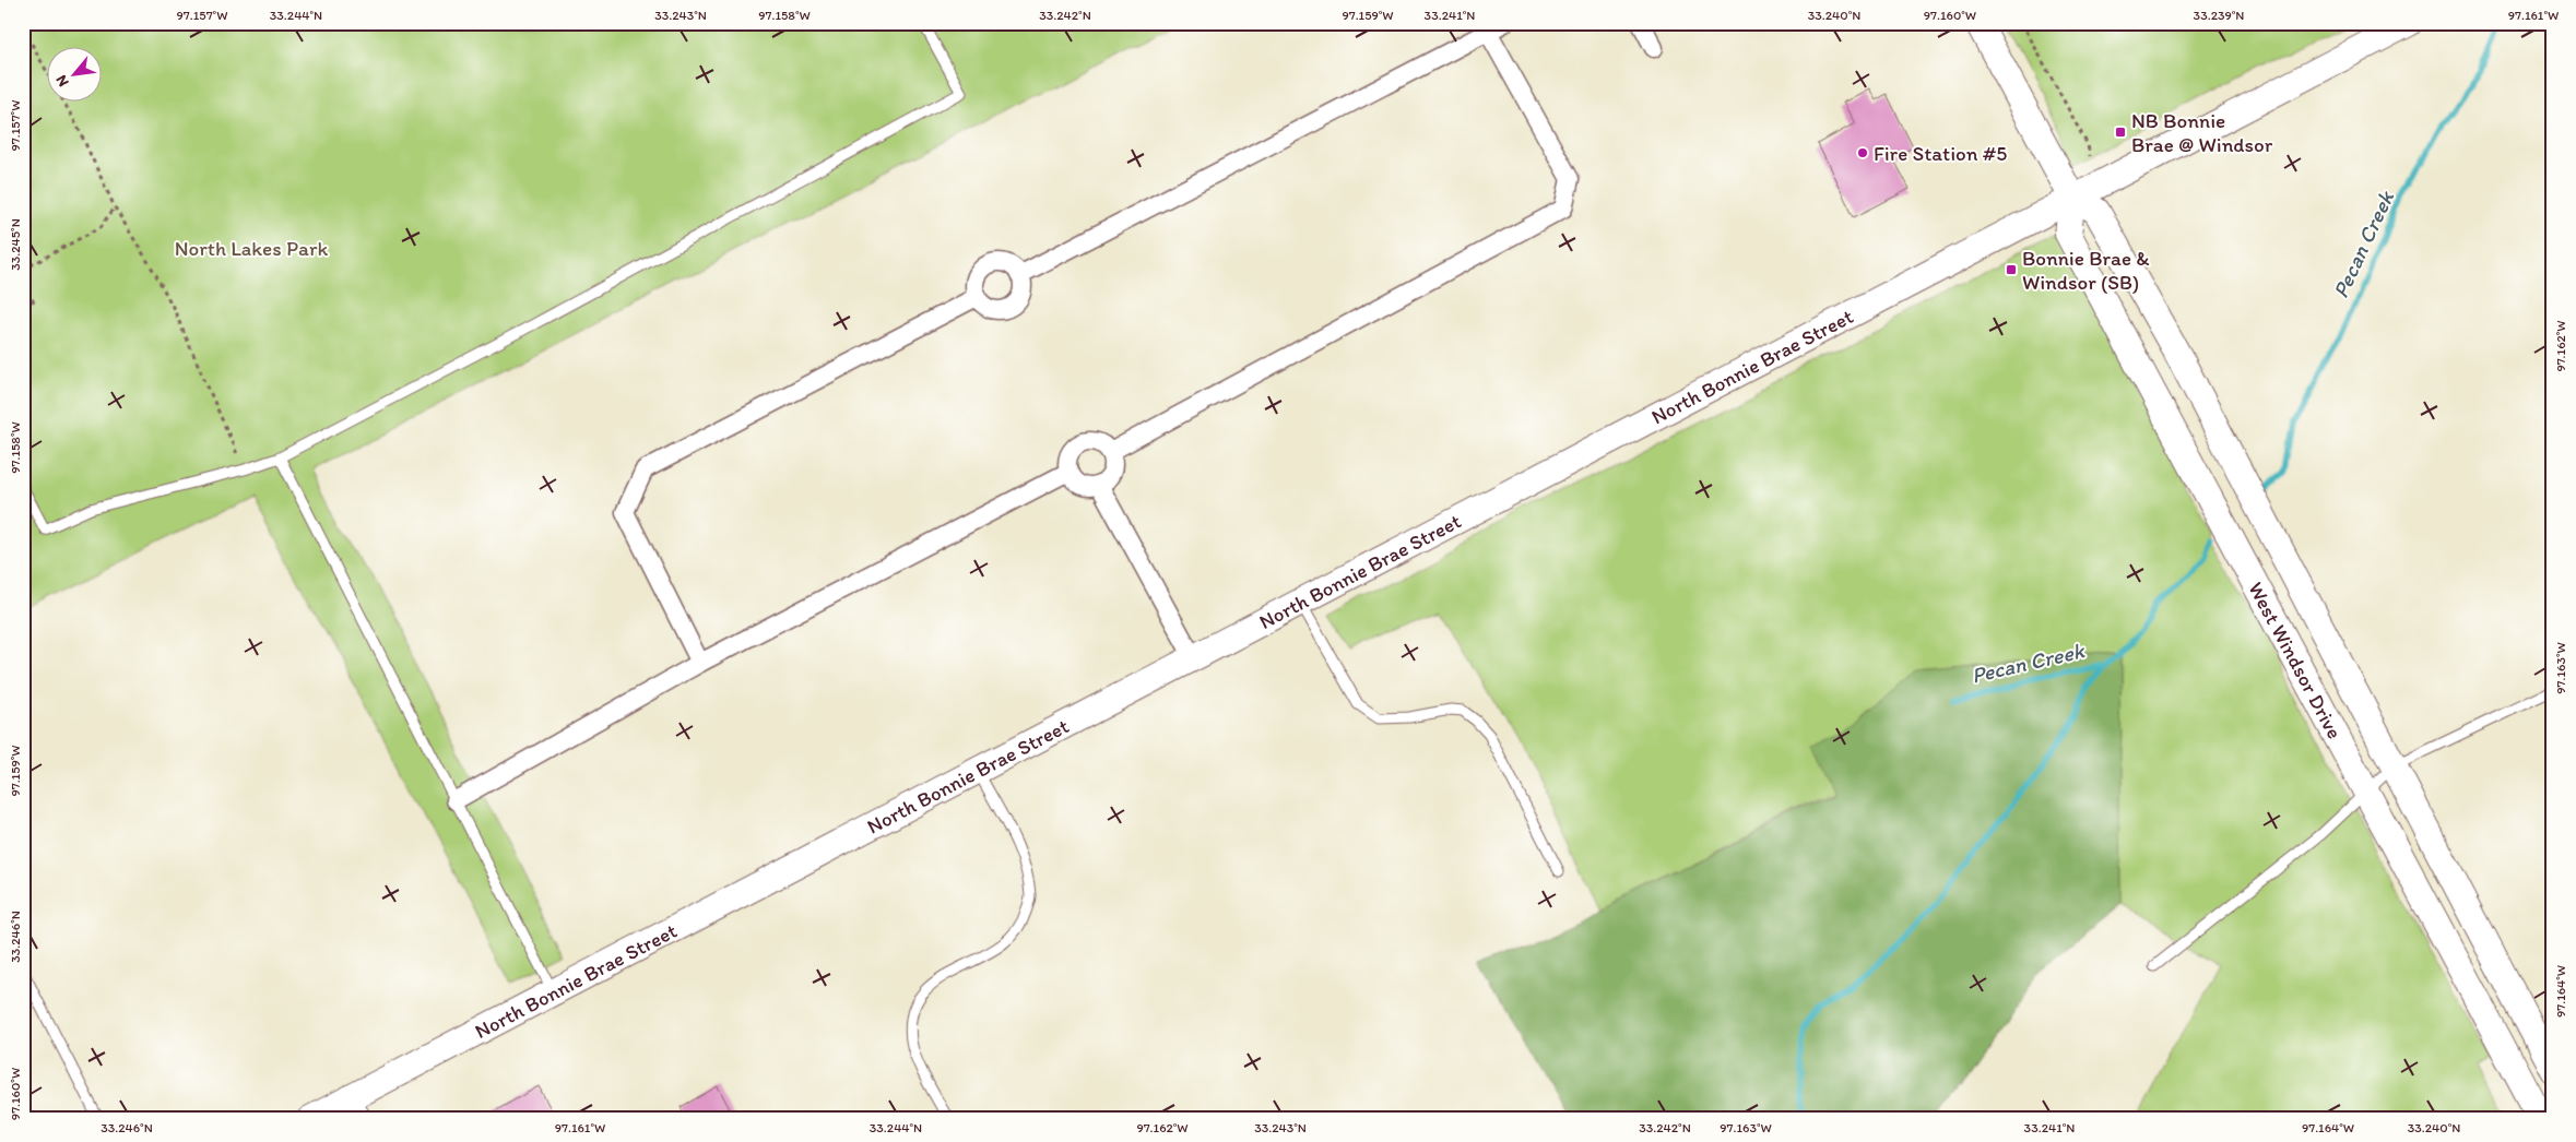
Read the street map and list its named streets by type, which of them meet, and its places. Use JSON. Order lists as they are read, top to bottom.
{
  "streets": {
    "main road": ["North Bonnie Brae Street", "West Windsor Drive"]
  },
  "crossings": [
    ["North Bonnie Brae Street", "West Windsor Drive"]
  ],
  "water": ["Pecan Creek"],
  "parks": ["North Lakes Park"],
  "places": {
    "transit": ["NB Bonnie Brae @ Windsor", "Bonnie Brae & Windsor (SB)"],
    "other": ["Fire Station #5"]
  },
  "north": "bottom left",
  "coordinates": [
    "97.157°W",
    "33.244°N",
    "33.243°N",
    "97.158°W",
    "33.242°N",
    "97.159°W",
    "33.241°N",
    "33.240°N",
    "97.160°W",
    "33.239°N",
    "97.161°W",
    "33.245°N",
    "97.162°W",
    "97.163°W",
    "33.246°N",
    "97.164°W"
  ]
}
